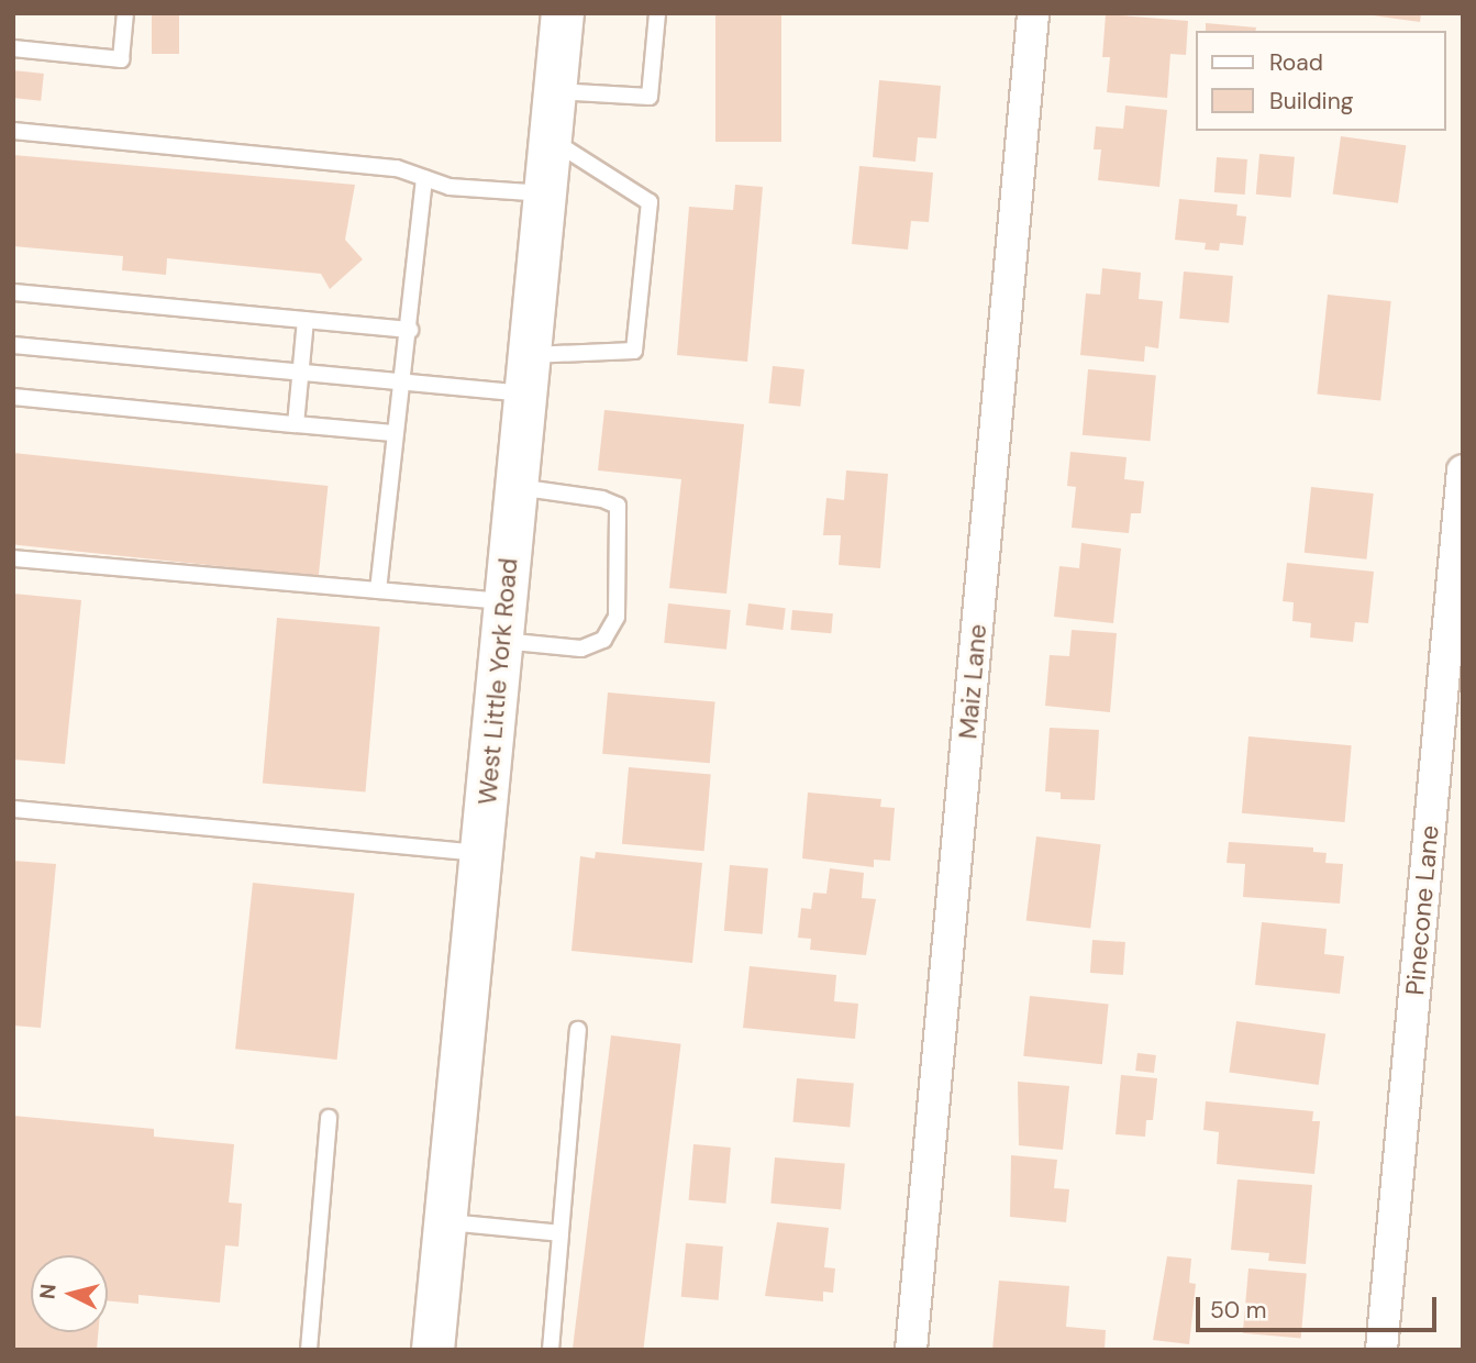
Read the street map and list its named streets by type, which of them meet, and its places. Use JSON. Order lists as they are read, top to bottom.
{
  "streets": {
    "main road": ["West Little York Road"],
    "street": ["Maiz Lane", "Pinecone Lane"]
  },
  "legend": ["Road", "Building"],
  "scale_bar": "50 m",
  "north": "left"
}
